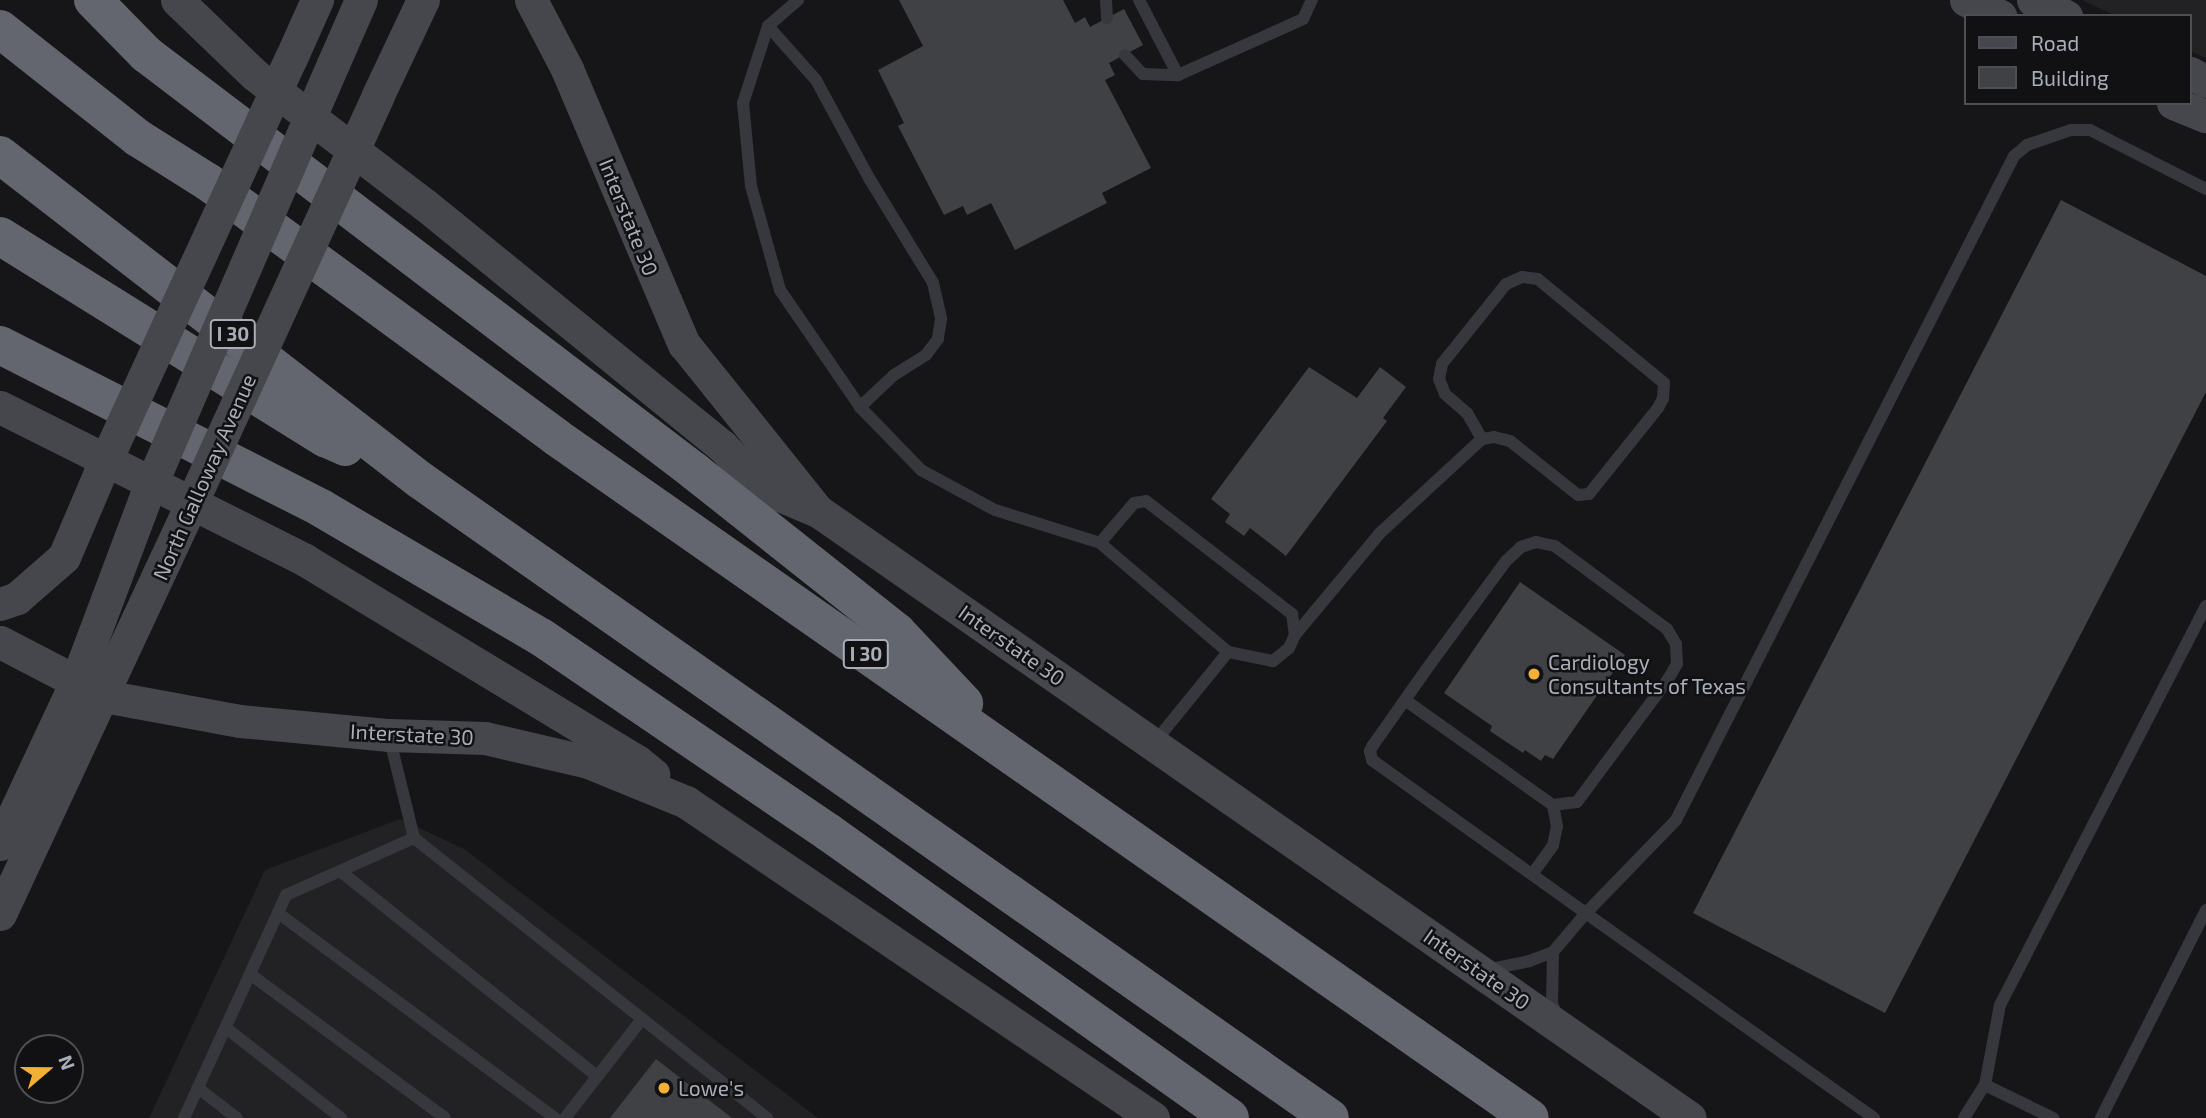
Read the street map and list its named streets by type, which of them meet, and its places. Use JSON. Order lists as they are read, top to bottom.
{
  "streets": {
    "highway": ["I 30"],
    "main road": ["Interstate 30", "North Galloway Avenue"]
  },
  "crossings": [
    ["Interstate 30", "North Galloway Avenue"]
  ],
  "places": ["Cardiology Consultants of Texas", "Lowe's"],
  "legend": ["Road", "Building"],
  "north": "right"
}
